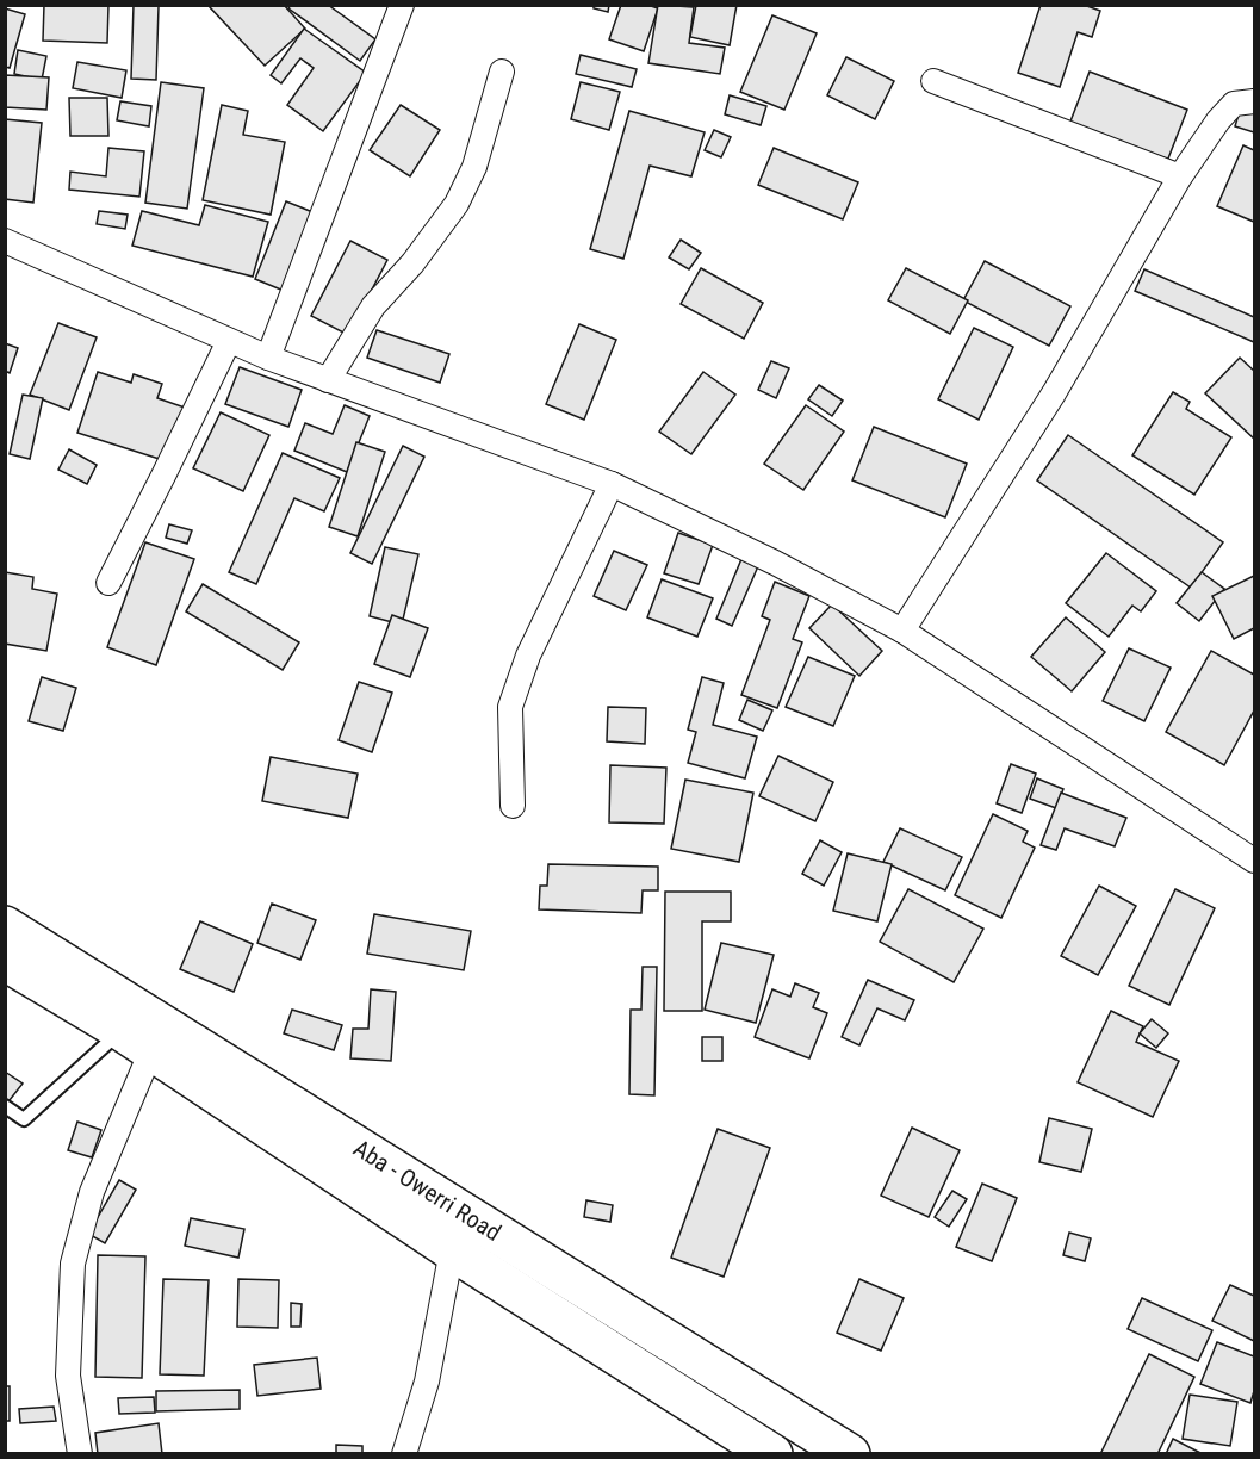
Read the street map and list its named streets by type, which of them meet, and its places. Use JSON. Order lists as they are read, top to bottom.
{
  "streets": {
    "highway": ["Aba - Owerri Road"]
  }
}
